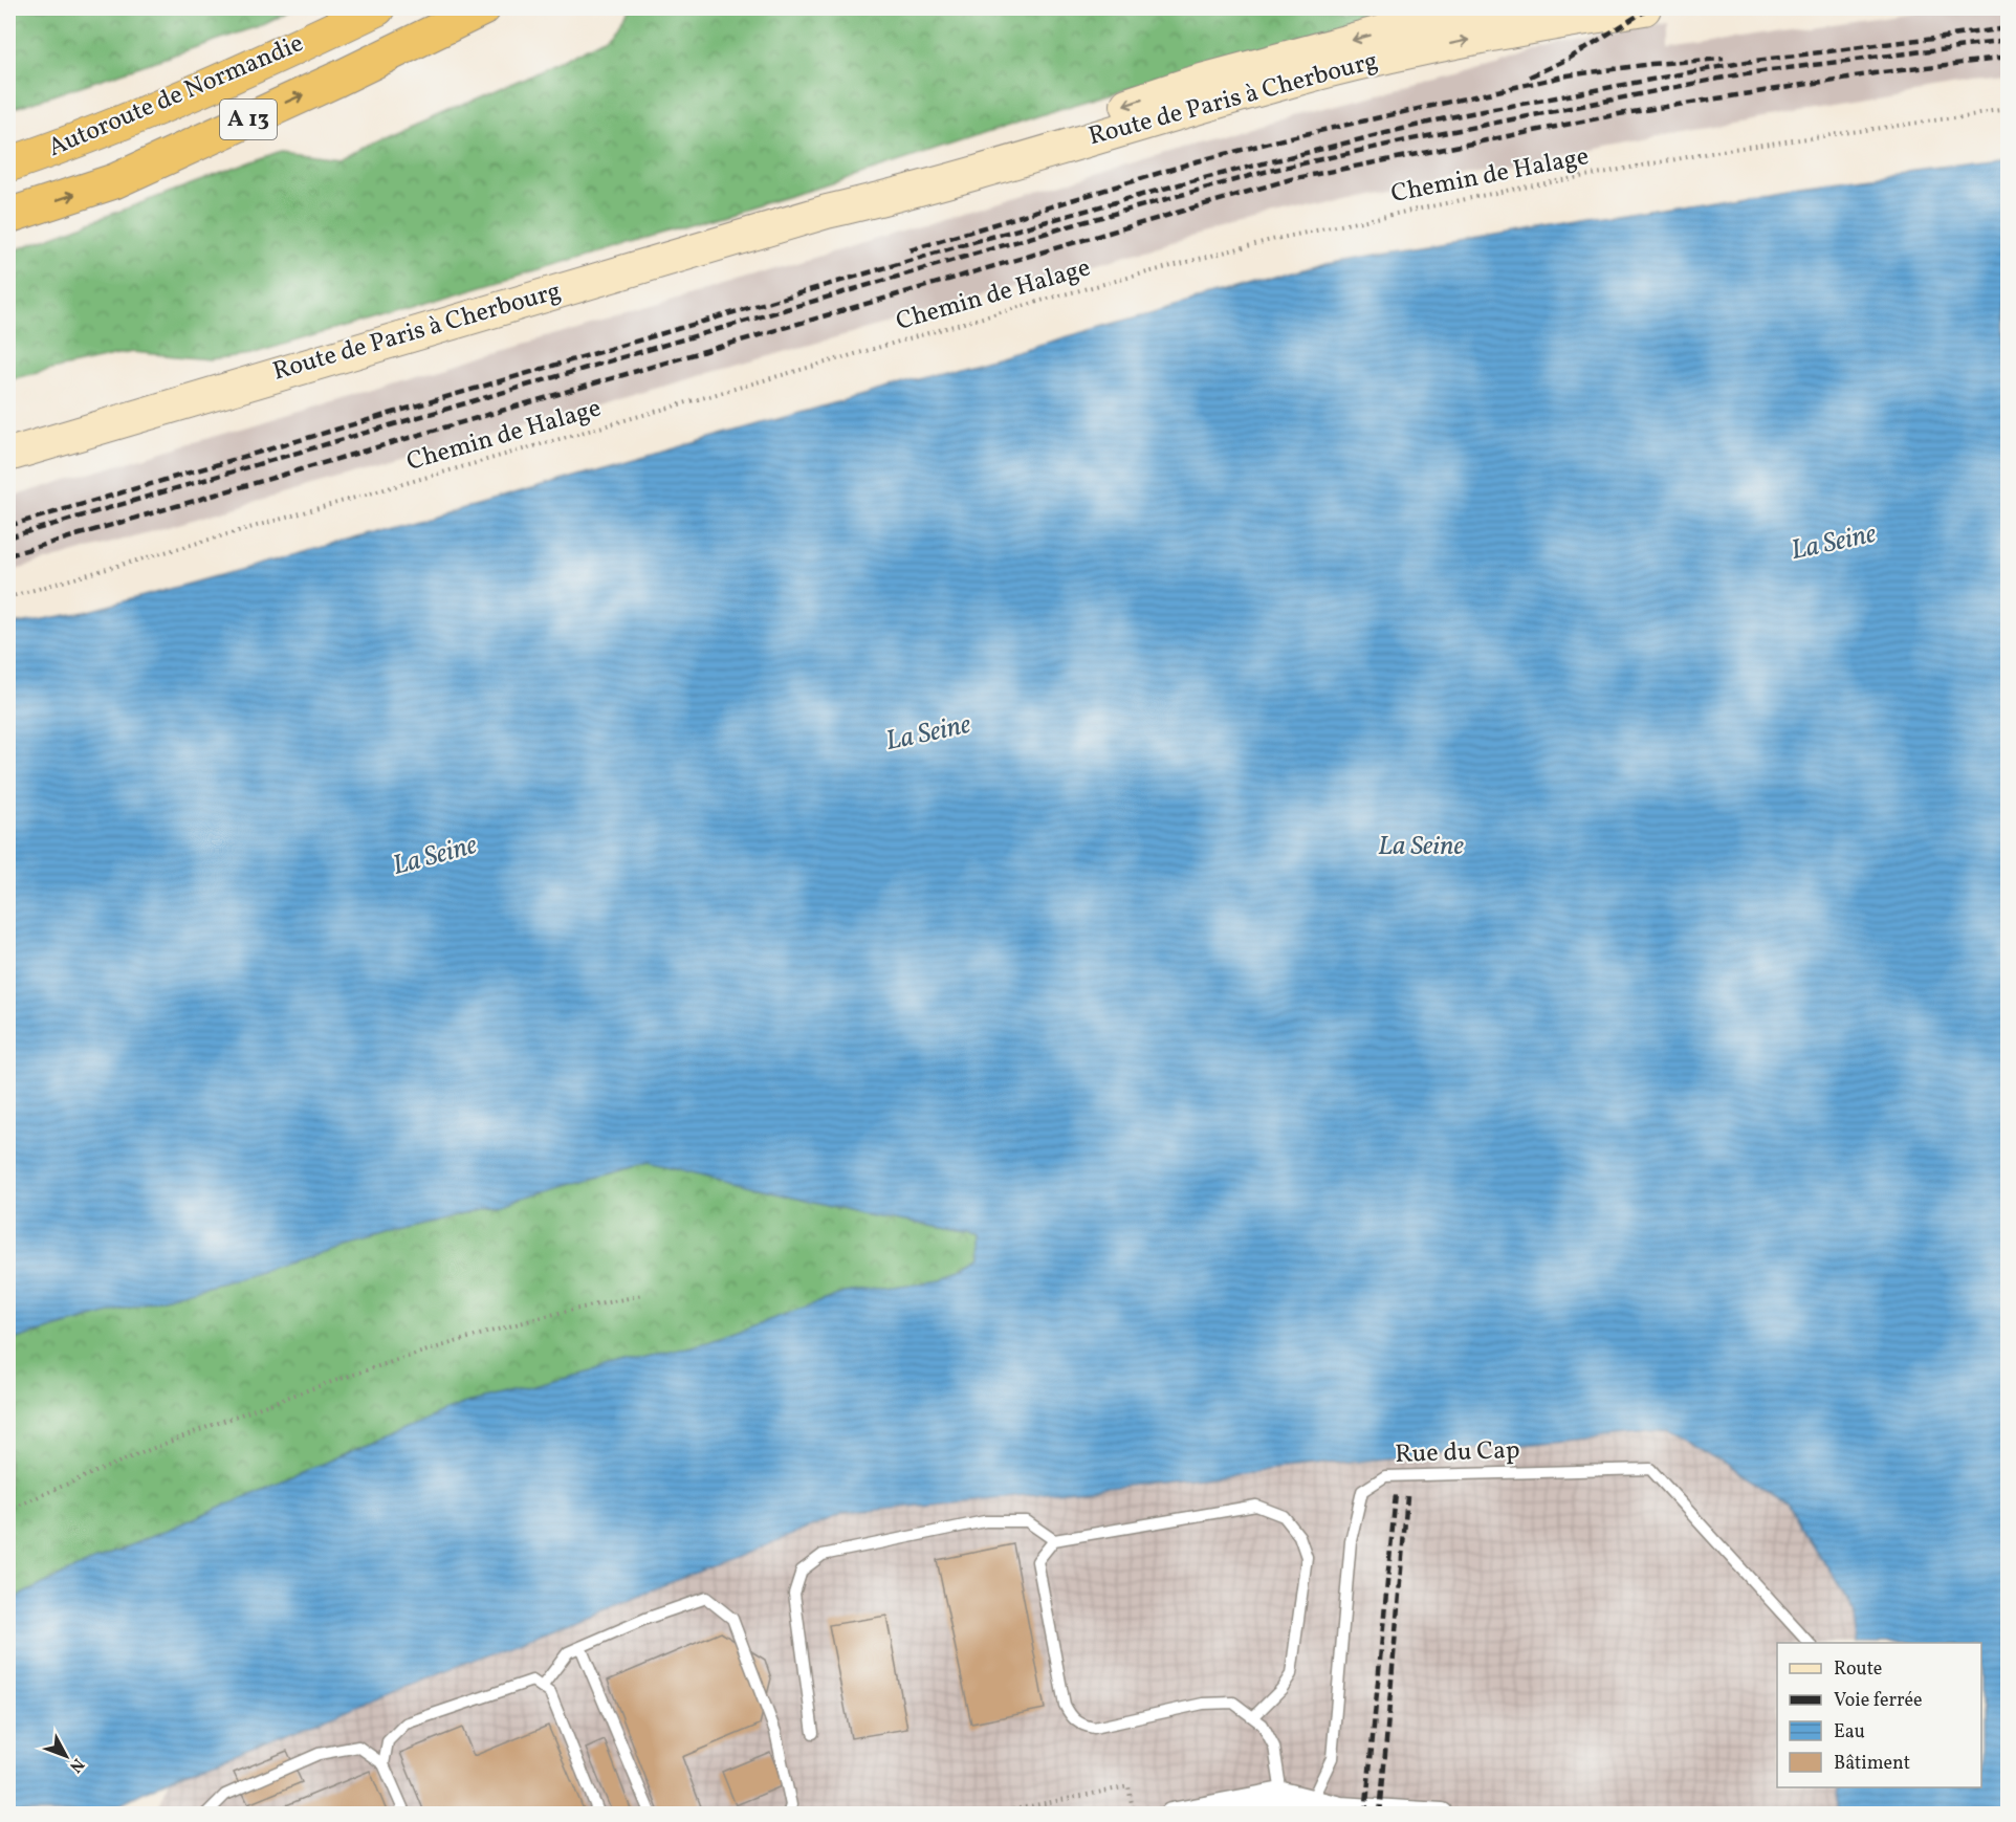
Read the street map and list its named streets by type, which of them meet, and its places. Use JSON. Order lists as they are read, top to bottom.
{
  "streets": {
    "highway": ["Autoroute de Normandie", "A 13"],
    "main road": ["Route de Paris à Cherbourg"],
    "lane": ["Rue du Cap"],
    "path": ["Chemin de Halage"]
  },
  "water": ["La Seine"],
  "legend": [
    "Route",
    "Voie ferrée",
    "Eau",
    "Bâtiment"
  ],
  "north": "bottom right"
}
